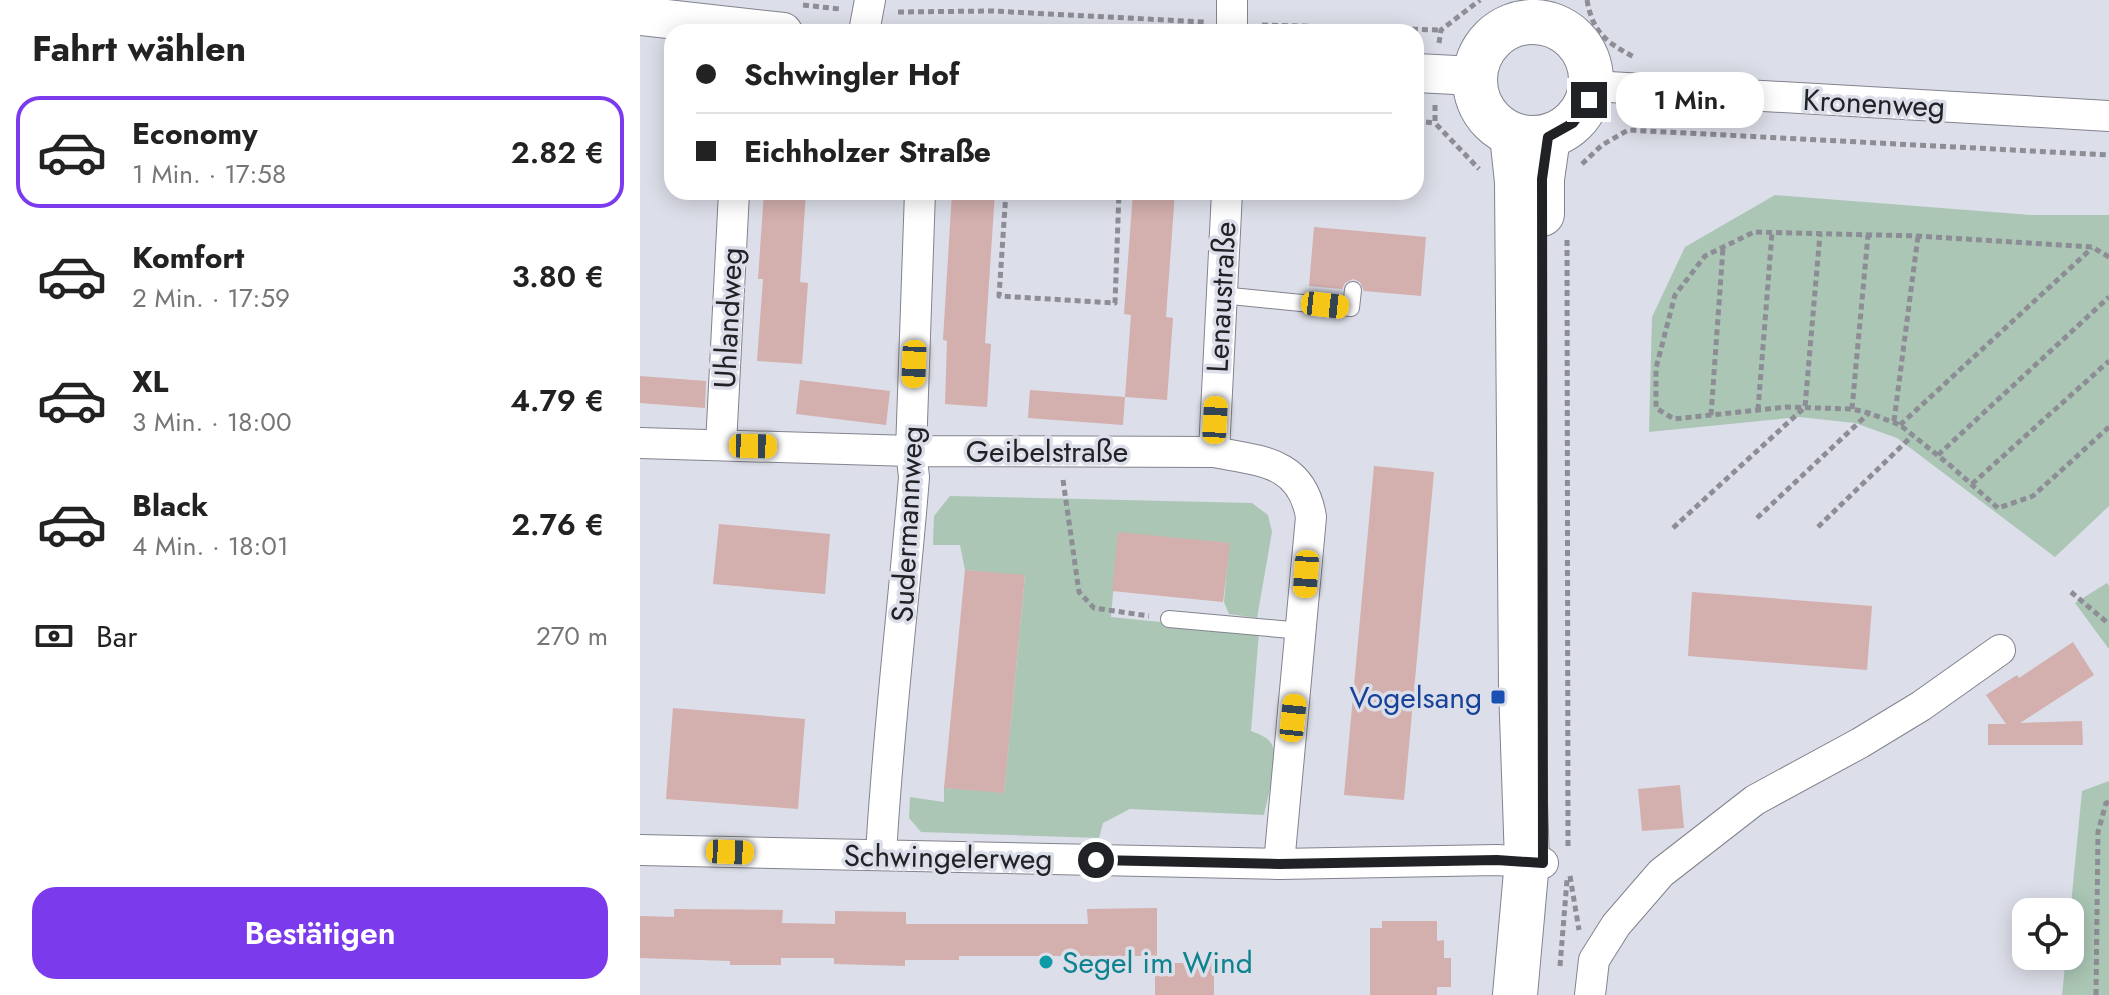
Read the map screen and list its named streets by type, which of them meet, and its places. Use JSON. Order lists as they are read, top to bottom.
{
  "streets": {
    "street": [
      "Kronenweg",
      "Lenaustraße",
      "Uhlandweg",
      "Geibelstraße",
      "Sudermannweg",
      "Schwingelerweg"
    ]
  },
  "crossings": [
    ["Lenaustraße", "Geibelstraße"],
    ["Uhlandweg", "Geibelstraße"],
    ["Geibelstraße", "Sudermannweg"],
    ["Sudermannweg", "Schwingelerweg"]
  ],
  "places": {
    "transit": ["Vogelsang"],
    "other": ["Segel im Wind"]
  },
  "page": {
    "heading": "Fahrt wählen",
    "banner": ["Schwingler Hof", "Eichholzer Straße"],
    "bubble": "1 Min.",
    "list": [
      {
        "name": "Economy",
        "note": "1 Min. · 17:58",
        "value": "2.82 €"
      },
      {
        "name": "Komfort",
        "note": "2 Min. · 17:59",
        "value": "3.80 €"
      },
      {
        "name": "XL",
        "note": "3 Min. · 18:00",
        "value": "4.79 €"
      },
      {
        "name": "Black",
        "note": "4 Min. · 18:01",
        "value": "2.76 €"
      }
    ],
    "pay": ["Bar", "270 m"],
    "buttons": "Bestätigen"
  }
}
